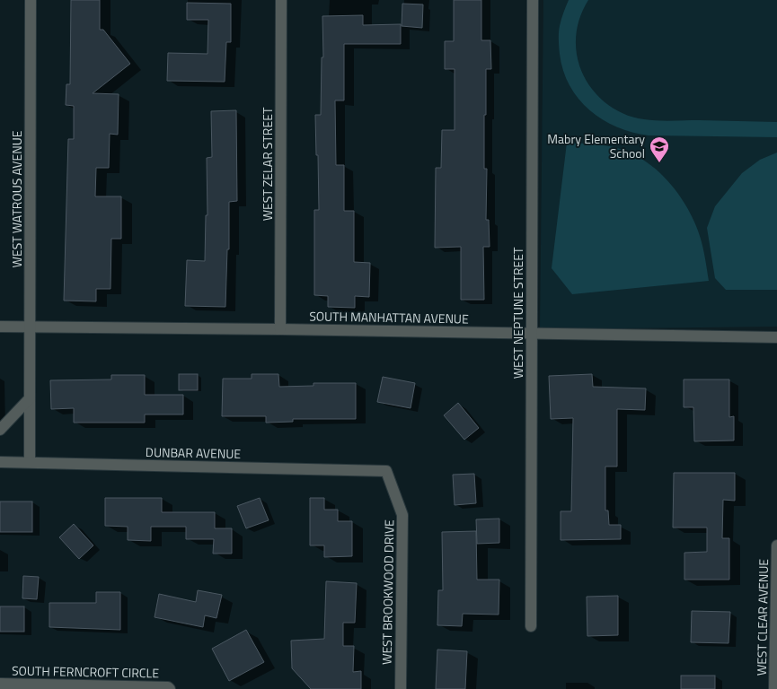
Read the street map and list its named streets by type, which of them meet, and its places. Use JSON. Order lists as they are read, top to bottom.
{
  "streets": {
    "street": [
      "WEST ZELAR STREET",
      "WEST WATROUS AVENUE",
      "WEST NEPTUNE STREET",
      "SOUTH MANHATTAN AVENUE",
      "DUNBAR AVENUE",
      "WEST BROOKWOOD DRIVE",
      "WEST CLEAR AVENUE",
      "SOUTH FERNCROFT CIRCLE"
    ]
  },
  "crossings": [
    ["WEST ZELAR STREET", "SOUTH MANHATTAN AVENUE"],
    ["WEST WATROUS AVENUE", "SOUTH MANHATTAN AVENUE"],
    ["WEST WATROUS AVENUE", "DUNBAR AVENUE"],
    ["WEST NEPTUNE STREET", "SOUTH MANHATTAN AVENUE"],
    ["DUNBAR AVENUE", "WEST BROOKWOOD DRIVE"]
  ],
  "places": {
    "school or university": ["Mabry Elementary School"]
  }
}
